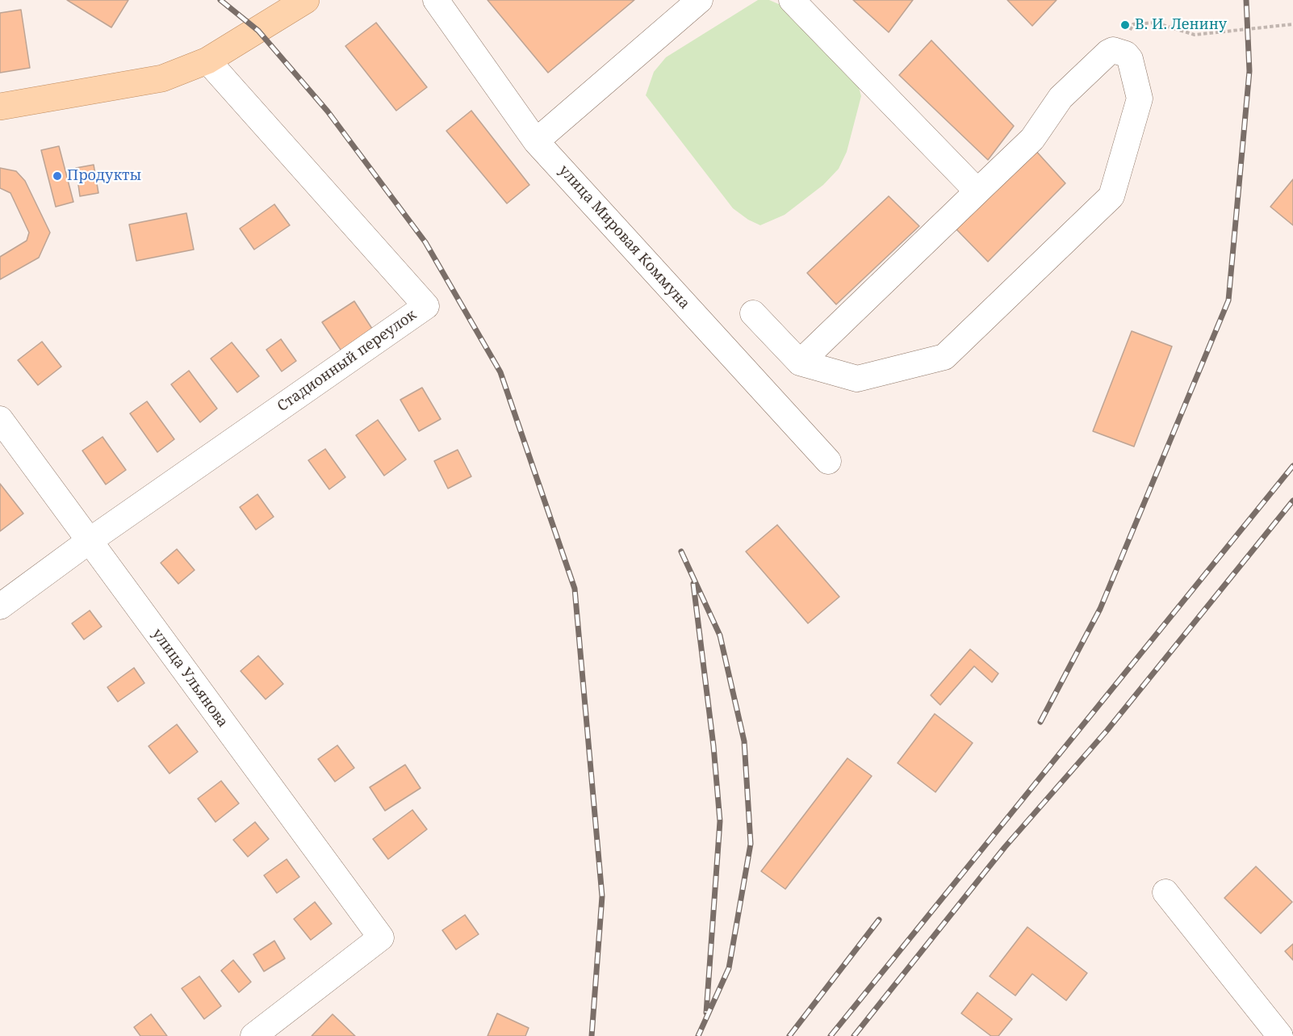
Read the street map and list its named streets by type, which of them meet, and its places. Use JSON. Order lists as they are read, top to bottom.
{
  "streets": {
    "street": ["улица Мировая Коммуна", "Стадионный переулок", "улица Ульянова"]
  },
  "crossings": [
    ["Стадионный переулок", "улица Ульянова"]
  ],
  "places": ["В. И. Ленину", "Продукты"]
}
